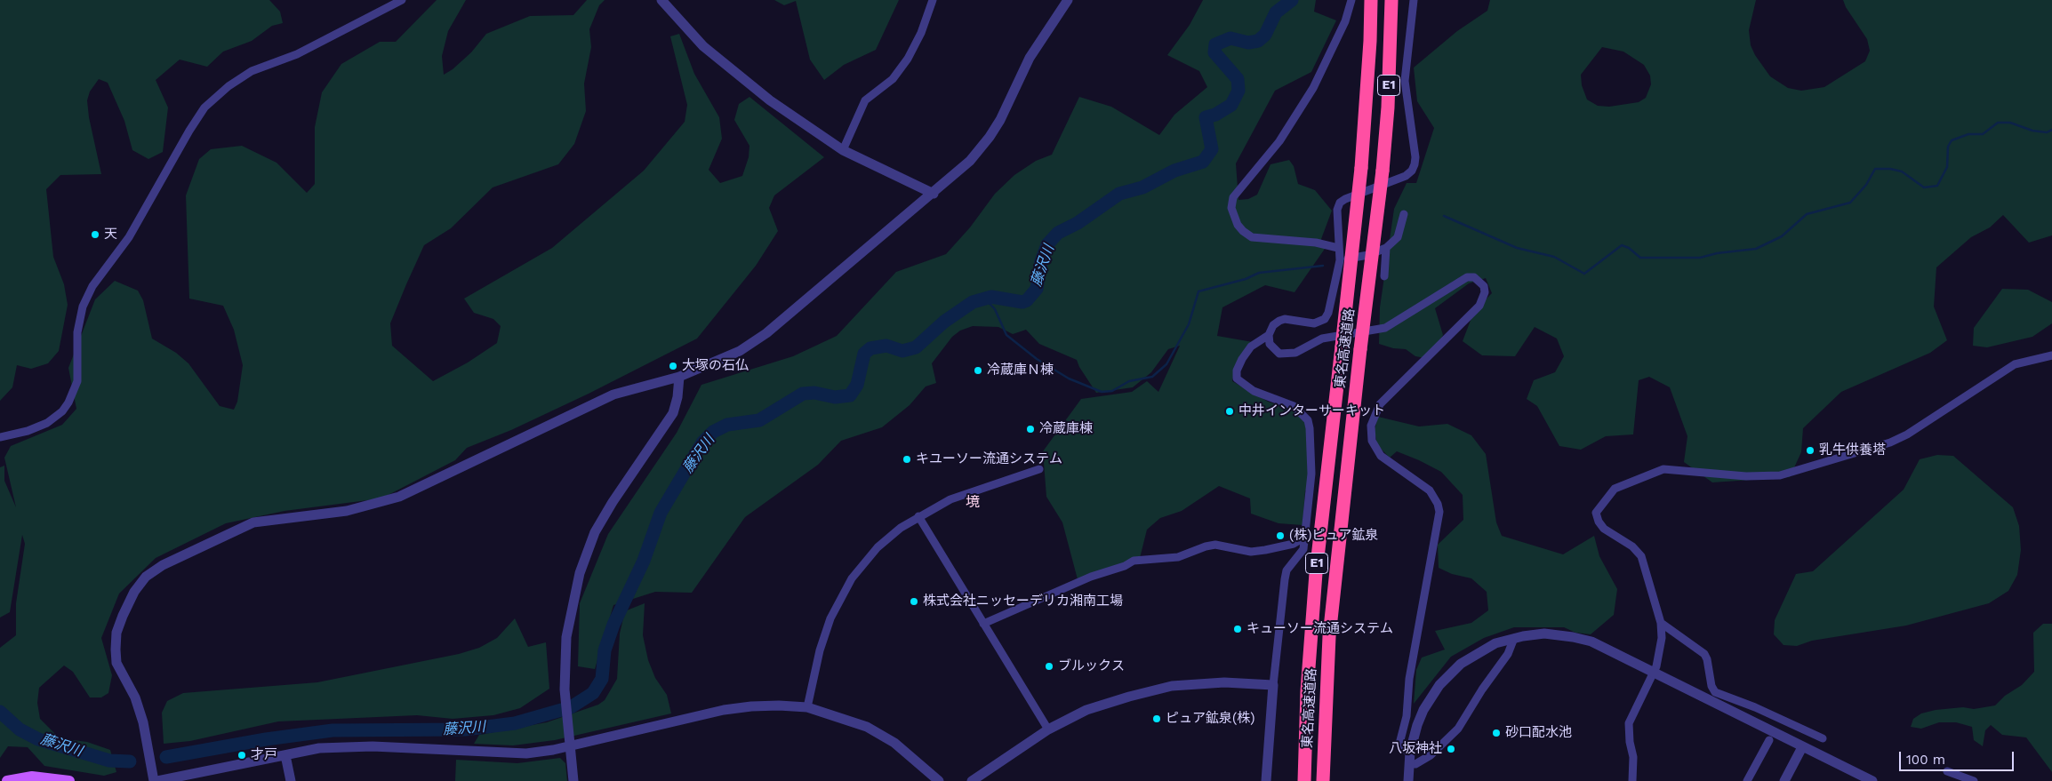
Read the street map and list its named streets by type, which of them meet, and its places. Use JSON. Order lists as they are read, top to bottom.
{
  "streets": {
    "highway": ["E1", "東名高速道路"]
  },
  "districts": ["境"],
  "water": ["藤沢川"],
  "places": [
    "天",
    "大塚の石仏",
    "冷蔵庫Ｎ棟",
    "中井インターサーキット",
    "冷蔵庫棟",
    "乳牛供養塔",
    "キユーソー流通システム",
    "(株)ピュア鉱泉",
    "株式会社ニッセーデリカ湘南工場",
    "キューソー流通システム",
    "ブルックス",
    "ピュア鉱泉(株)",
    "砂口配水池",
    "八坂神社",
    "才戸"
  ],
  "scale_bar": "100 m"
}
